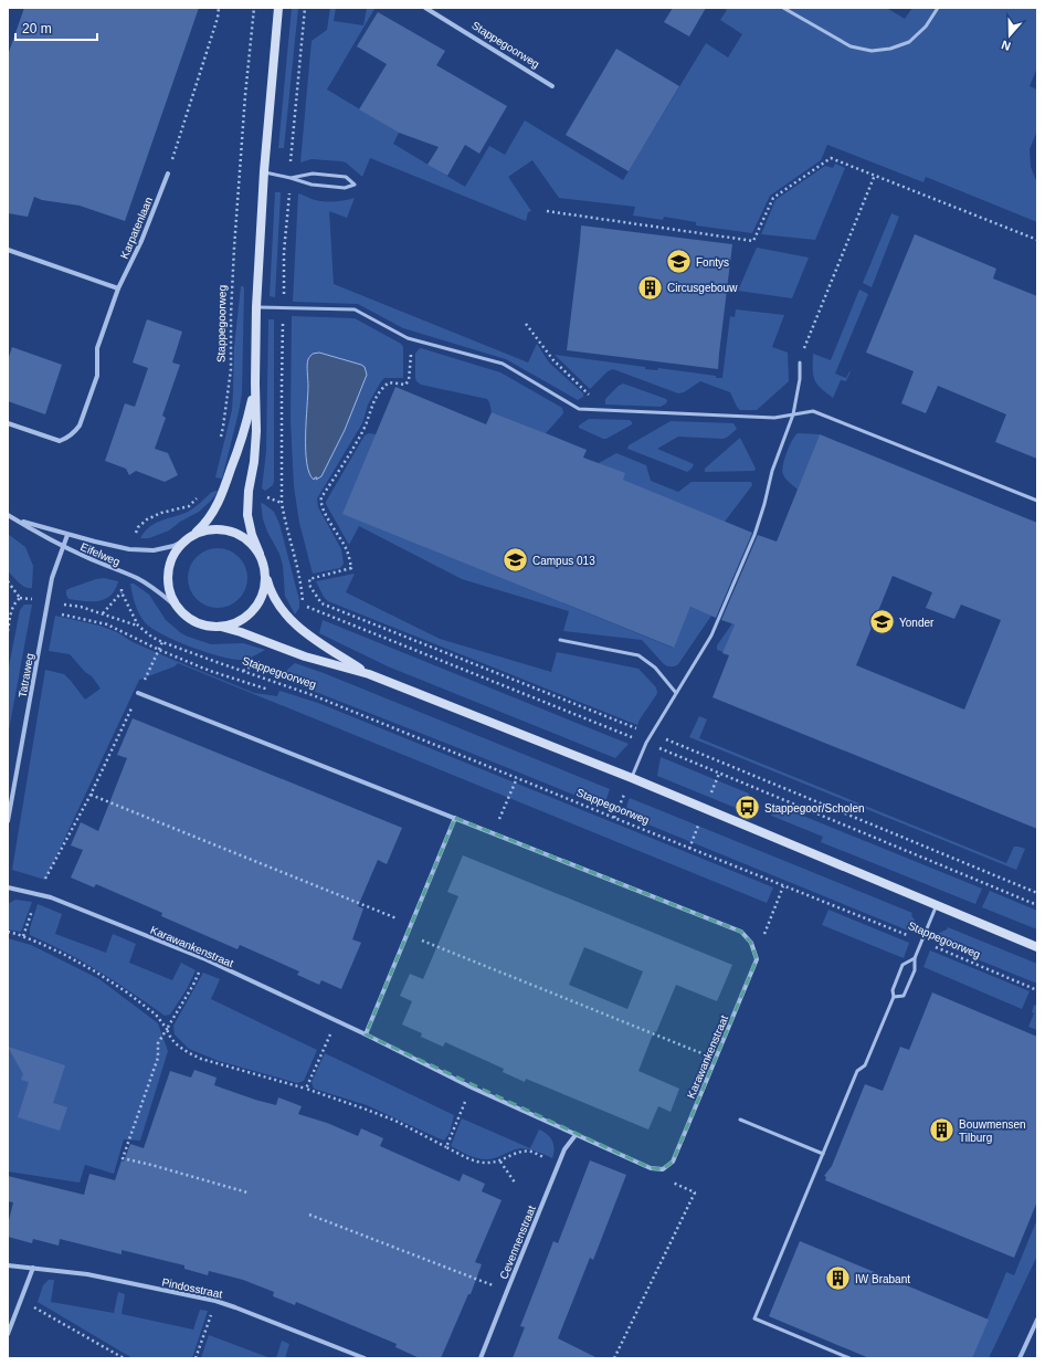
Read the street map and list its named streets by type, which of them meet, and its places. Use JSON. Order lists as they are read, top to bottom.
{
  "streets": {
    "street": [
      "Stappegoorweg",
      "Karpatenlaan",
      "Eifelweg",
      "Tatraweg",
      "Karawankenstraat",
      "Cevennenstraat",
      "Pindosstraat"
    ]
  },
  "crossings": [
    ["Stappegoorweg", "Eifelweg"],
    ["Eifelweg", "Tatraweg"],
    ["Karawankenstraat", "Cevennenstraat"]
  ],
  "places": {
    "school or university": ["Fontys", "Campus 013", "Yonder"],
    "building": ["Circusgebouw", "Bouwmensen Tilburg", "IW Brabant"],
    "bus stop": ["Stappegoor/Scholen"]
  },
  "scale_bar": "20 m",
  "north": "bottom"
}
